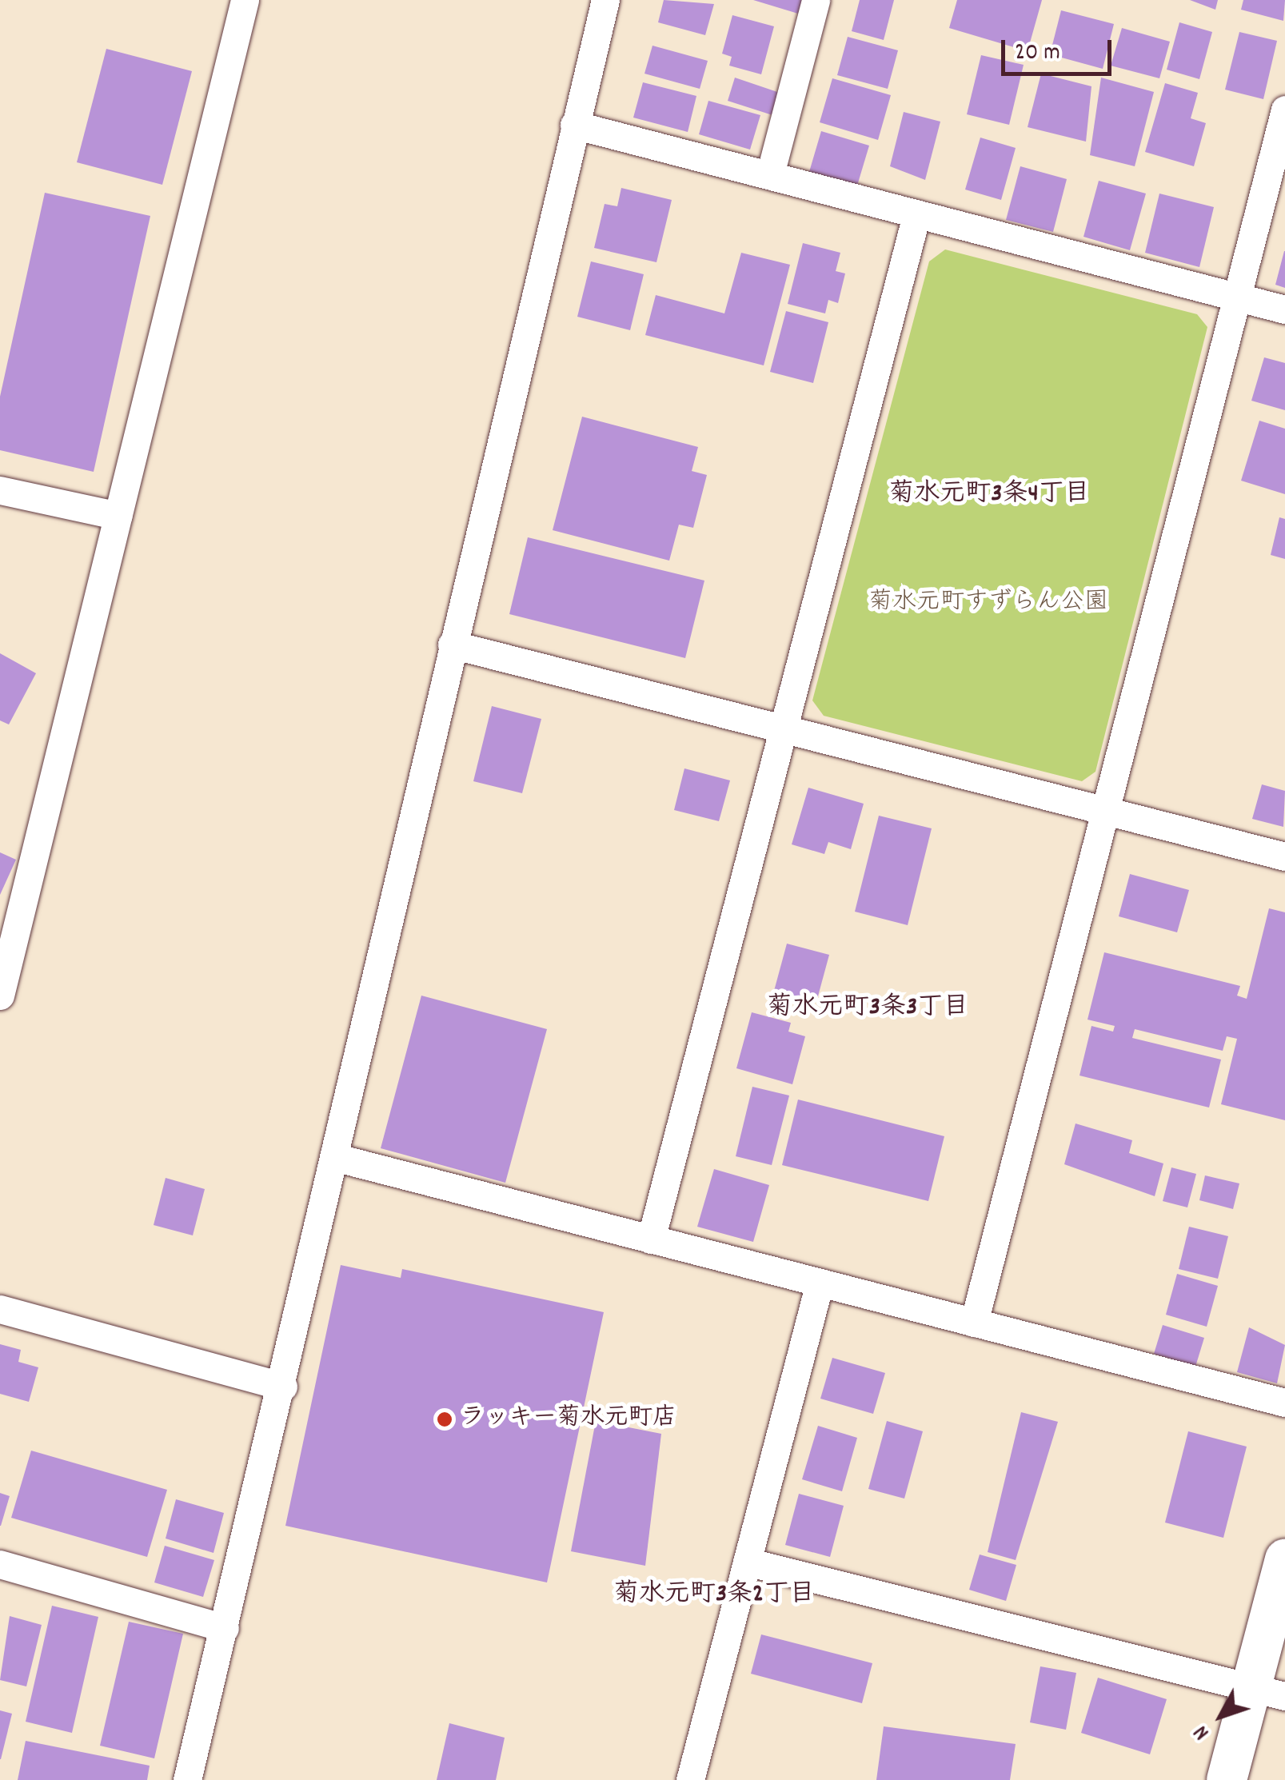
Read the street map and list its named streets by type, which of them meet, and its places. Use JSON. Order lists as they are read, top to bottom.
{
  "districts": ["菊水元町3条4丁目", "菊水元町3条3丁目", "菊水元町3条2丁目"],
  "parks": ["菊水元町すずらん公園"],
  "places": ["ラッキー菊水元町店"],
  "scale_bar": "20 m",
  "north": "bottom left"
}
